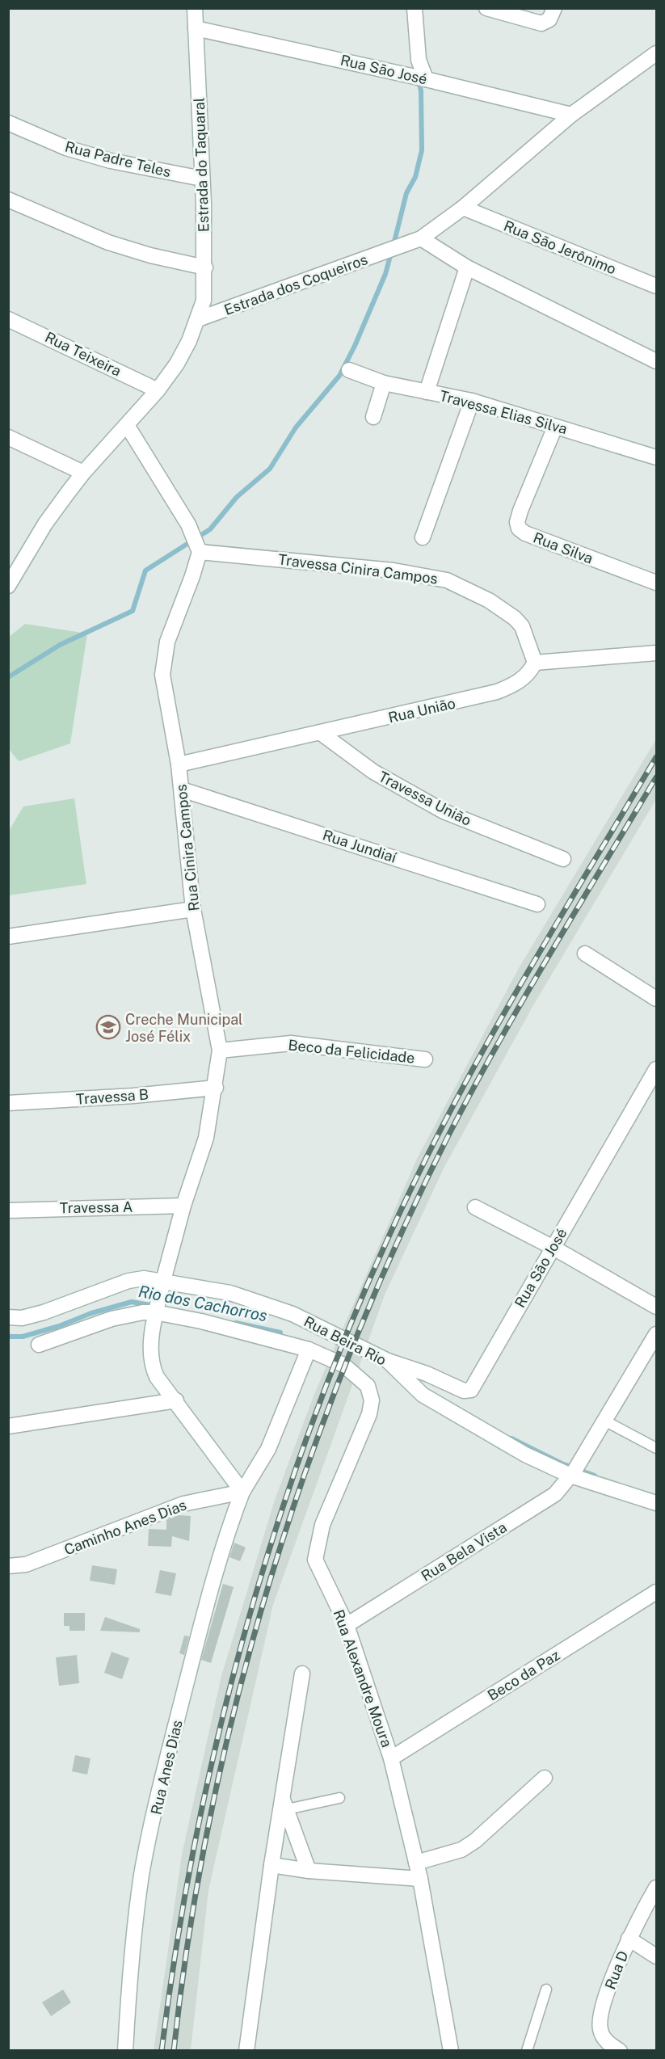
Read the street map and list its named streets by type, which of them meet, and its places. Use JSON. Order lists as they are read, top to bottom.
{
  "streets": {
    "street": [
      "Rua São José",
      "Rua Padre Teles",
      "Estrada do Taquaral",
      "Rua São Jerônimo",
      "Estrada dos Coqueiros",
      "Rua Teixeira",
      "Travessa Elias Silva",
      "Rua Silva",
      "Travessa Cinira Campos",
      "Rua União",
      "Travessa União",
      "Rua Jundiaí",
      "Rua Cinira Campos",
      "Beco da Felicidade",
      "Travessa B",
      "Travessa A",
      "Rua Beira Rio",
      "Caminho Anes Dias",
      "Rua Bela Vista",
      "Beco da Paz",
      "Rua Alexandre Moura",
      "Rua Anes Dias",
      "Rua D"
    ]
  },
  "crossings": [
    ["Rua São José", "Estrada do Taquaral"],
    ["Rua São José", "Estrada dos Coqueiros"],
    ["Rua São José", "Rua Beira Rio"],
    ["Rua Padre Teles", "Estrada do Taquaral"],
    ["Estrada do Taquaral", "Estrada dos Coqueiros"],
    ["Rua São Jerônimo", "Estrada dos Coqueiros"],
    ["Travessa Elias Silva", "Rua Silva"],
    ["Travessa Cinira Campos", "Rua União"],
    ["Travessa Cinira Campos", "Rua Cinira Campos"],
    ["Rua União", "Travessa União"],
    ["Rua União", "Rua Cinira Campos"],
    ["Rua Jundiaí", "Rua Cinira Campos"],
    ["Rua Cinira Campos", "Beco da Felicidade"],
    ["Rua Cinira Campos", "Travessa B"],
    ["Rua Cinira Campos", "Travessa A"],
    ["Rua Cinira Campos", "Rua Beira Rio"],
    ["Rua Cinira Campos", "Caminho Anes Dias"],
    ["Rua Cinira Campos", "Rua Alexandre Moura"],
    ["Rua Cinira Campos", "Rua Anes Dias"],
    ["Rua Beira Rio", "Rua Bela Vista"],
    ["Caminho Anes Dias", "Rua Anes Dias"],
    ["Rua Bela Vista", "Rua Alexandre Moura"],
    ["Beco da Paz", "Rua Alexandre Moura"],
    ["Rua Alexandre Moura", "Rua Anes Dias"]
  ],
  "water": ["Rio dos Cachorros"],
  "places": {
    "school or university": ["Creche Municipal José Félix"]
  }
}
